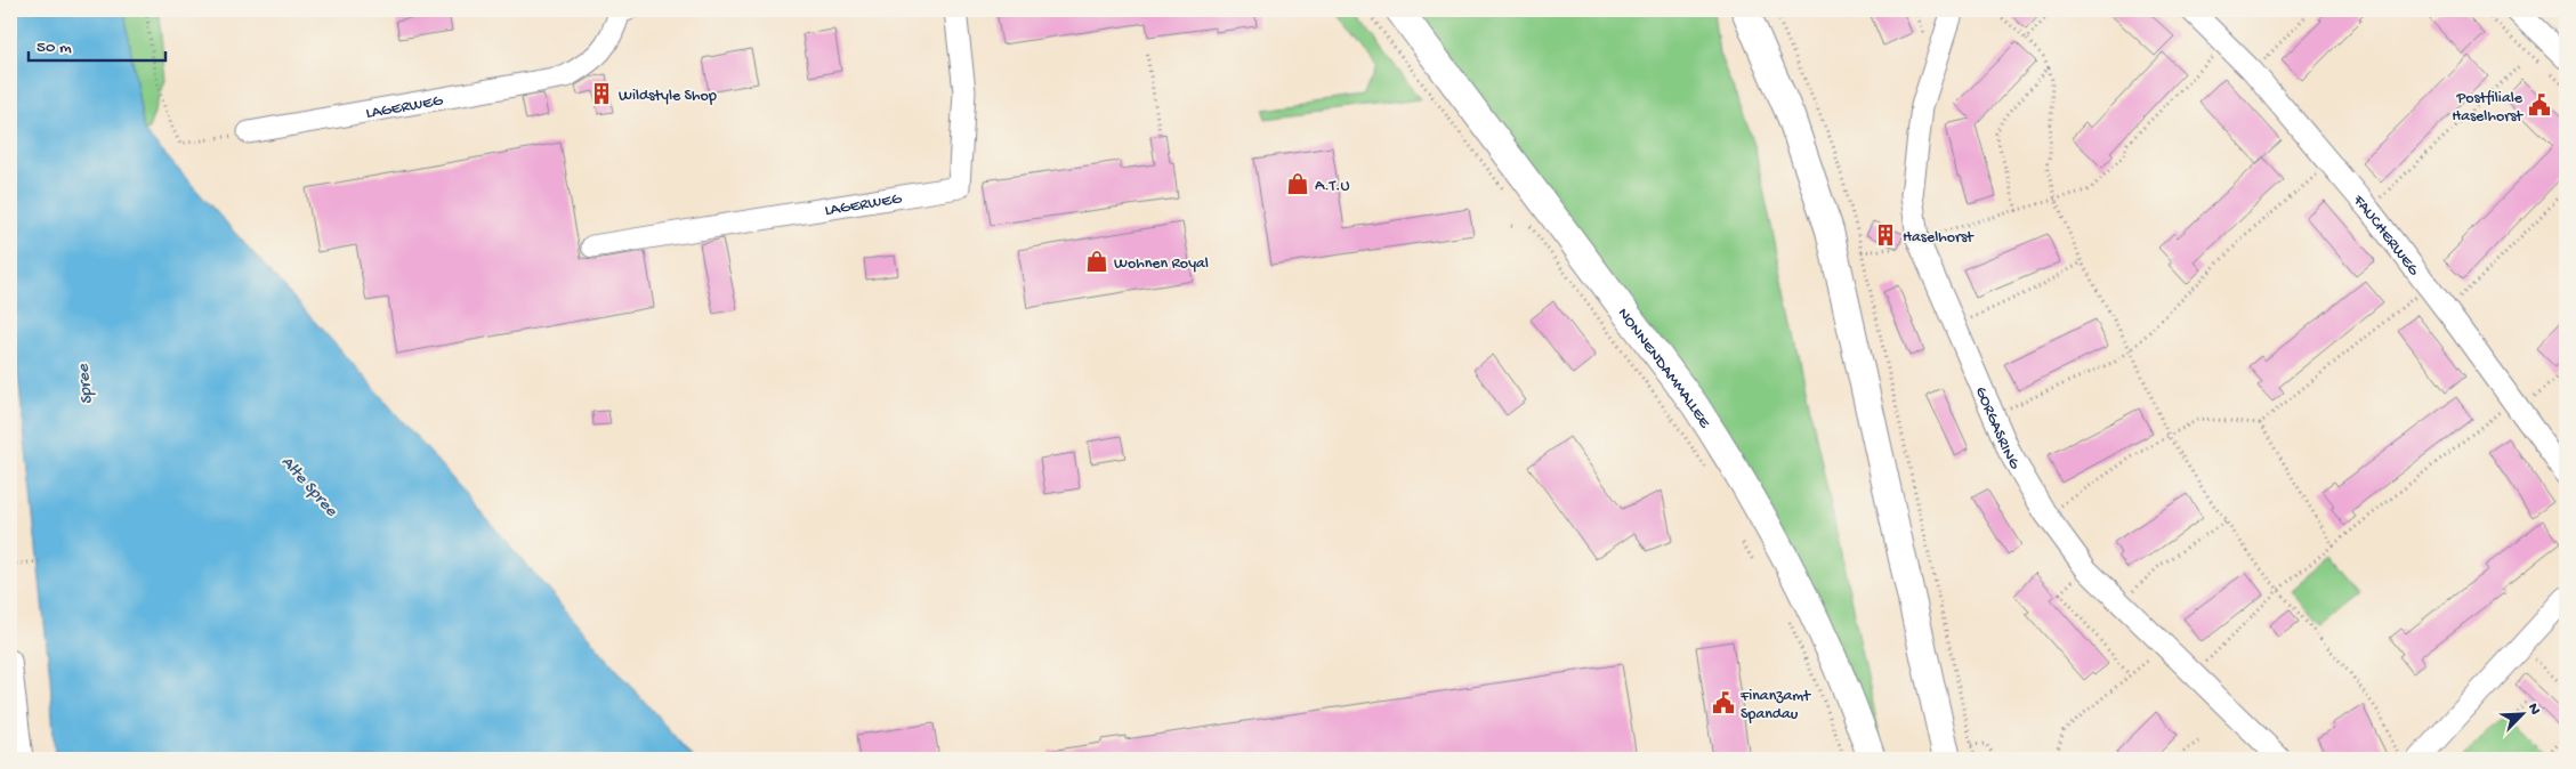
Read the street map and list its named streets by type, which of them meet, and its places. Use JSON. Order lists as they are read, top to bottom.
{
  "streets": {
    "main road": ["NONNENDAMMALLEE"],
    "street": ["LAGERWEG", "FAUCHERWEG", "GORGASRING"]
  },
  "water": ["Spree", "Alte Spree"],
  "places": {
    "building": ["Wildstyle Shop", "Haselhorst"],
    "public building": ["Postfiliale Haselhorst", "Finanzamt Spandau"],
    "shop": ["A.T.U", "Wohnen Royal"]
  },
  "scale_bar": "50 m",
  "north": "top right"
}
